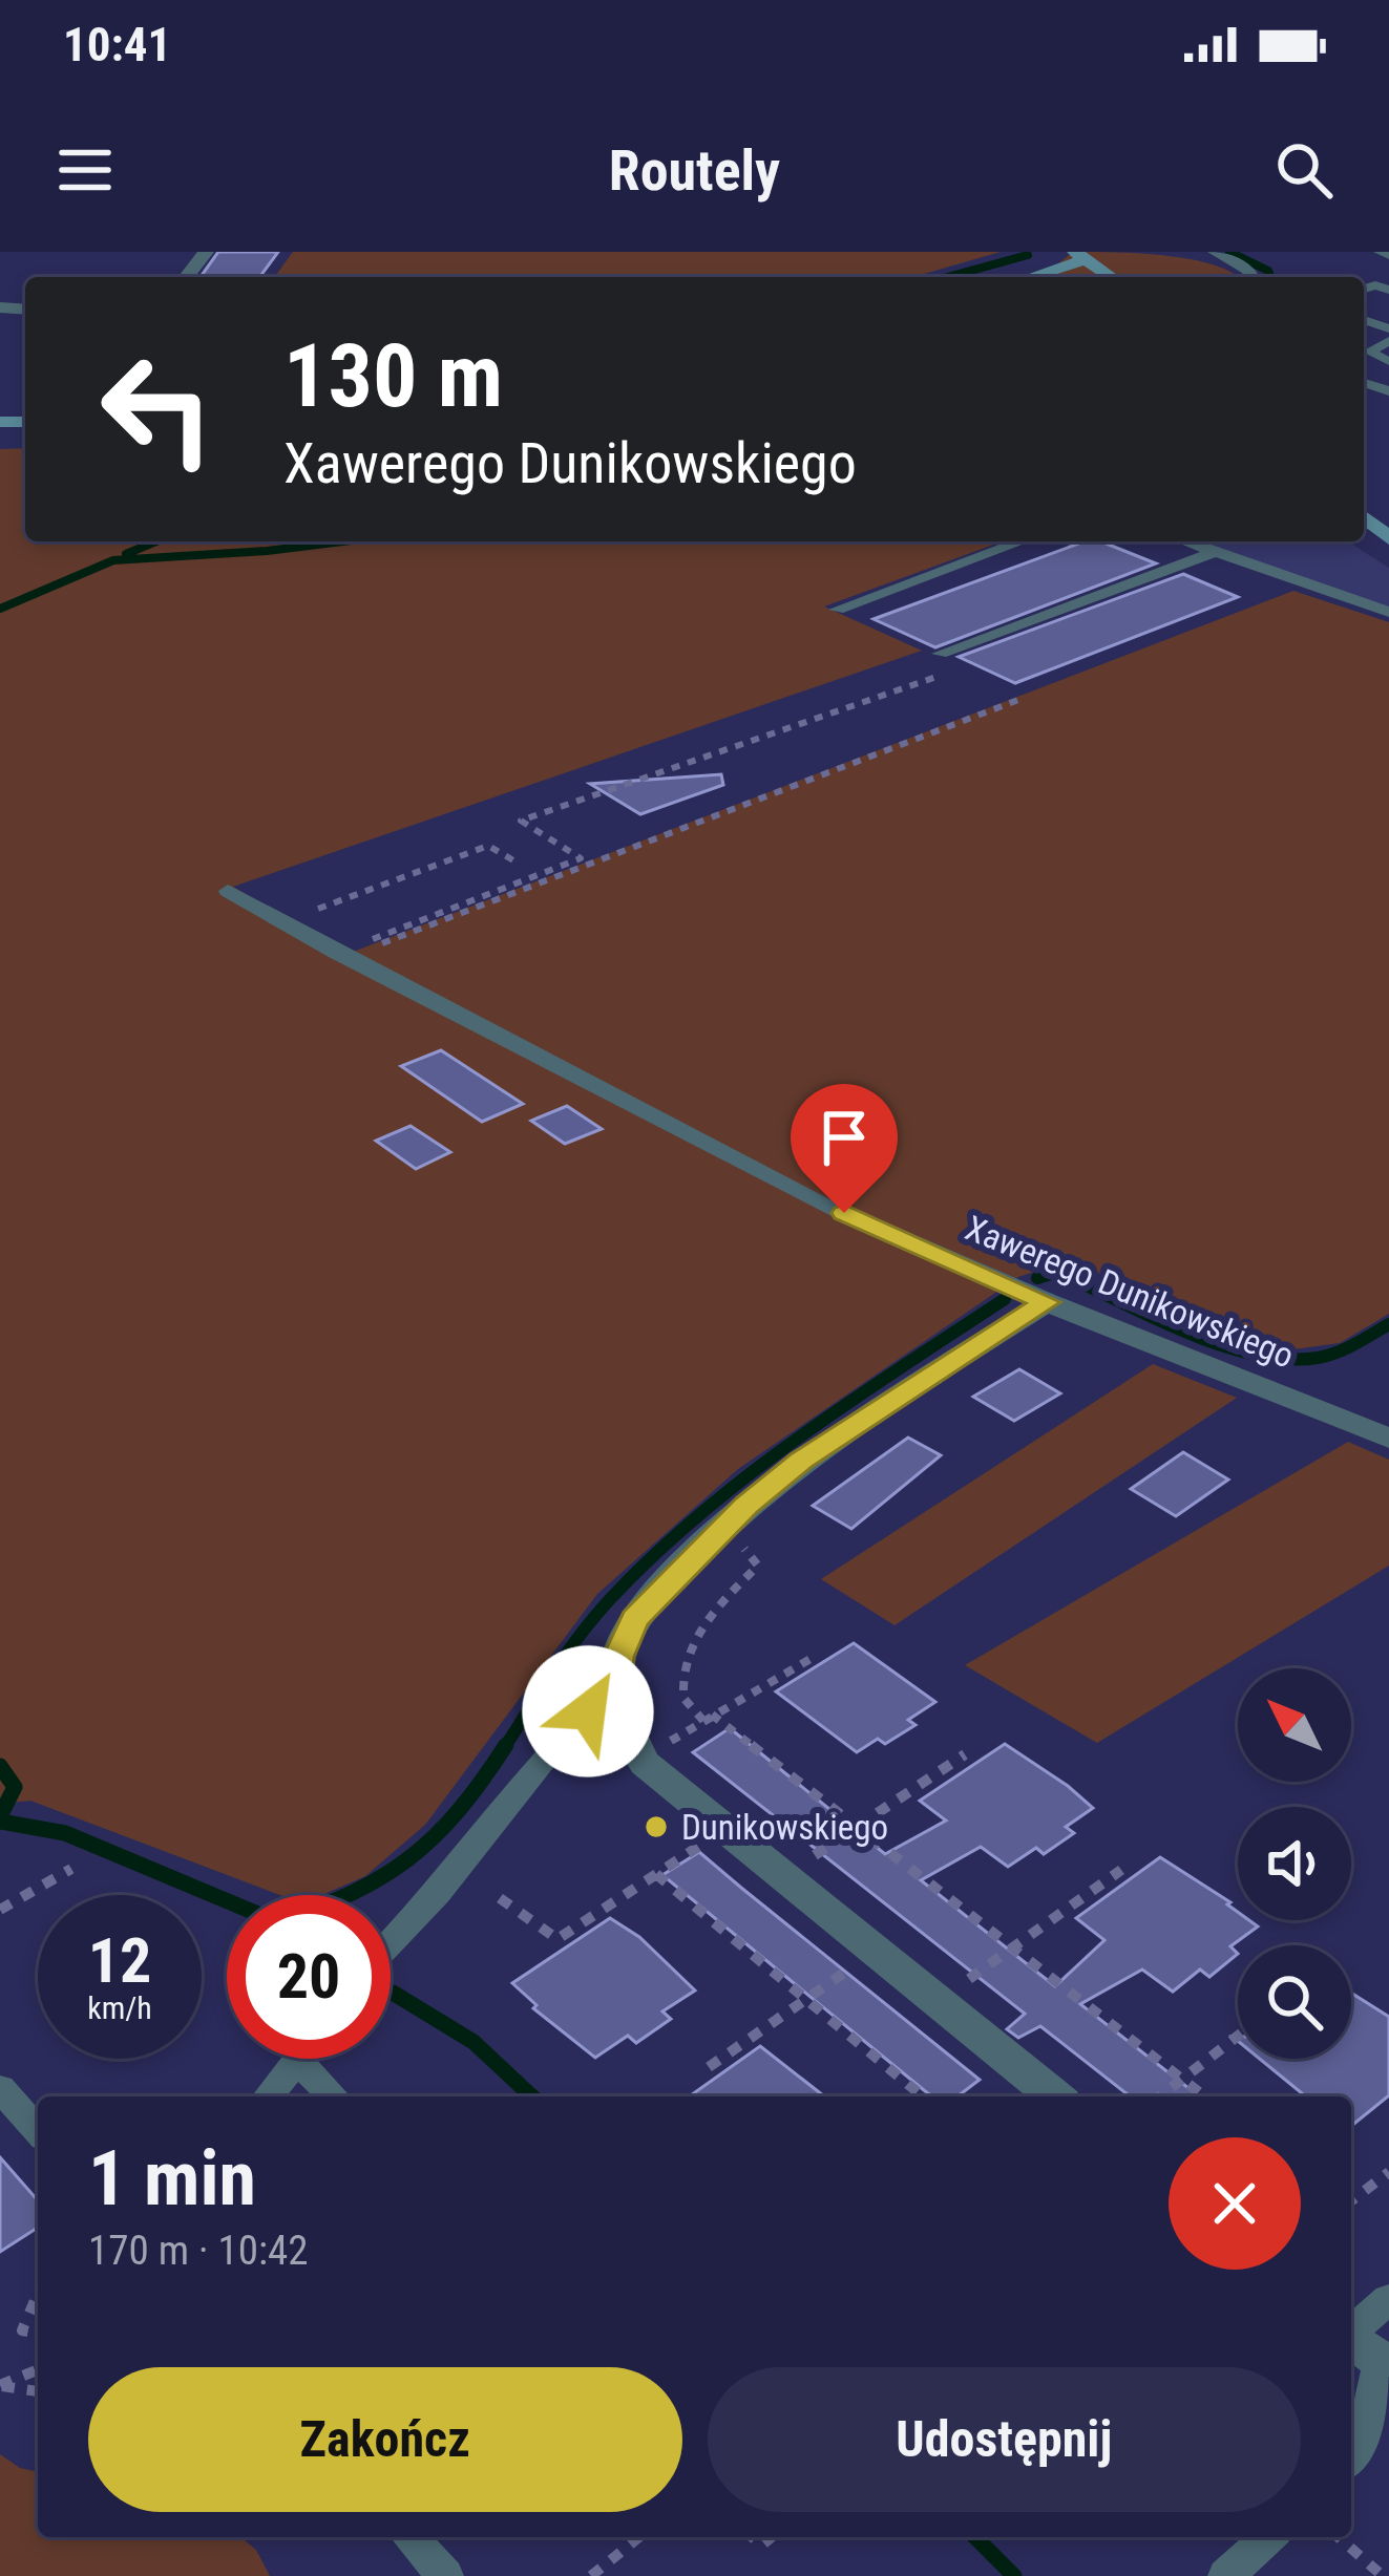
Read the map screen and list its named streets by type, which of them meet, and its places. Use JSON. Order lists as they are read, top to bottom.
{
  "streets": {
    "street": ["Xawerego Dunikowskiego"]
  },
  "places": ["Dunikowskiego"],
  "north": "top left",
  "page": {
    "status": "10:41",
    "header": "Routely",
    "turn": ["130 m", "Xawerego Dunikowskiego"],
    "speed": "12 km/h",
    "limit": "20",
    "heading": ["1 min", "170 m · 10:42"],
    "buttons": ["Zakończ", "Udostępnij"]
  }
}
